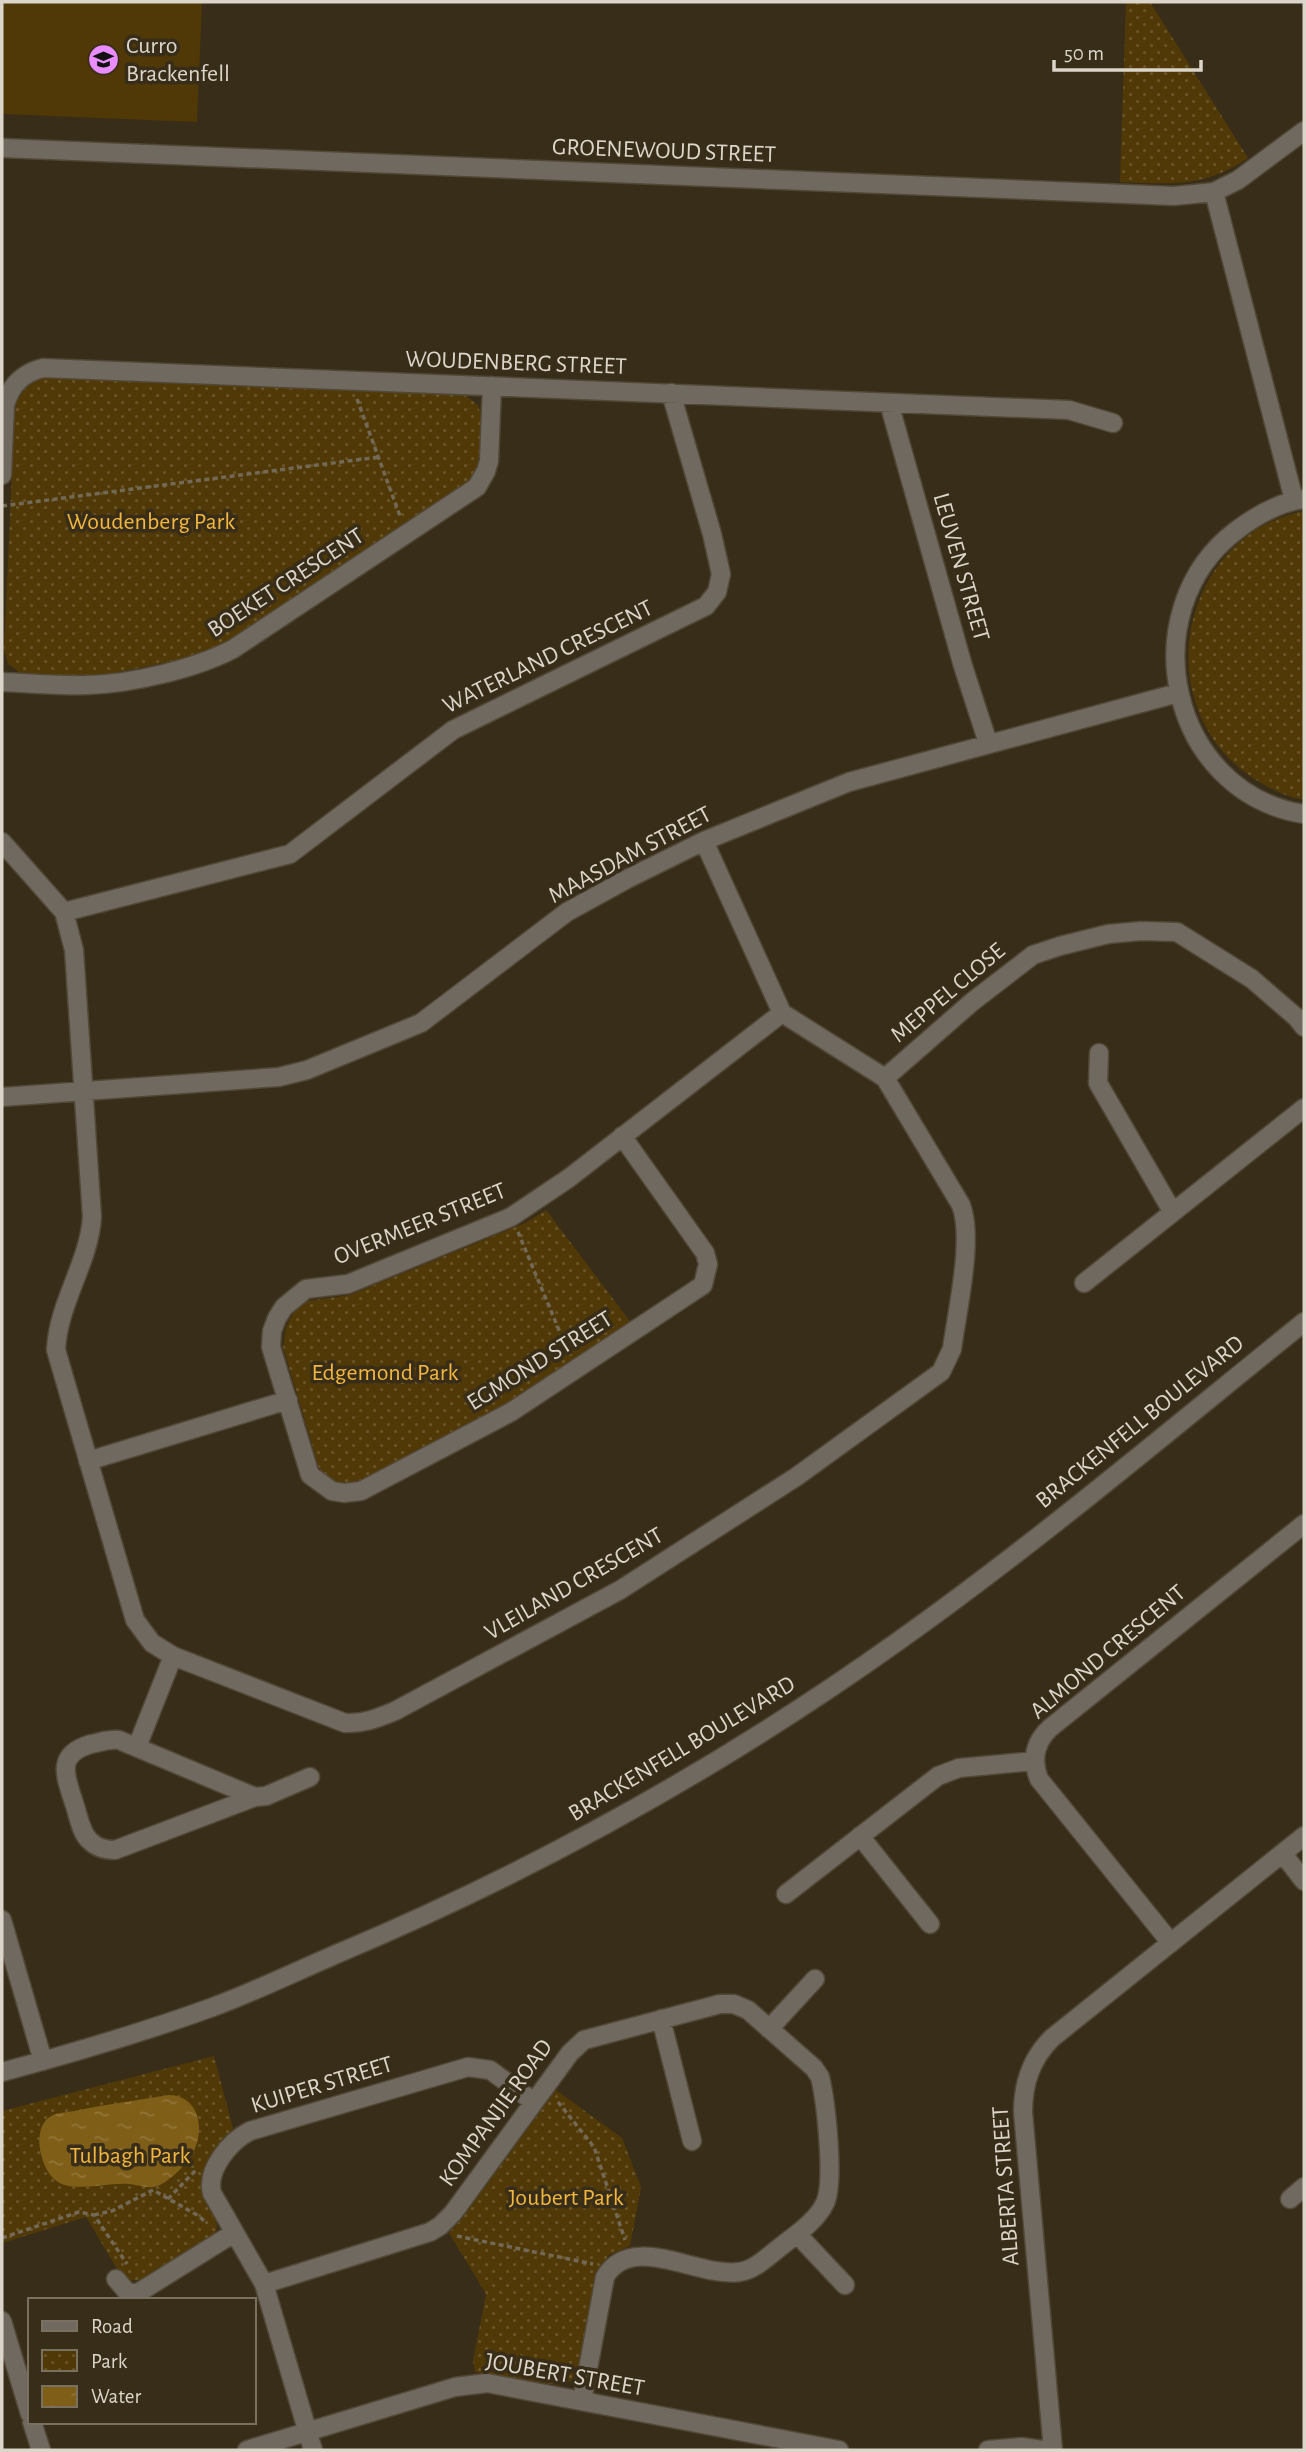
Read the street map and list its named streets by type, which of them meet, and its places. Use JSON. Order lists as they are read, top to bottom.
{
  "streets": {
    "street": [
      "GROENEWOUD STREET",
      "WOUDENBERG STREET",
      "LEUVEN STREET",
      "BOEKET CRESCENT",
      "WATERLAND CRESCENT",
      "MAASDAM STREET",
      "MEPPEL CLOSE",
      "OVERMEER STREET",
      "EGMOND STREET",
      "BRACKENFELL BOULEVARD",
      "VLEILAND CRESCENT",
      "ALMOND CRESCENT",
      "KUIPER STREET",
      "KOMPANJIE ROAD",
      "ALBERTA STREET",
      "JOUBERT STREET"
    ]
  },
  "crossings": [
    ["WOUDENBERG STREET", "LEUVEN STREET"],
    ["WOUDENBERG STREET", "BOEKET CRESCENT"],
    ["WOUDENBERG STREET", "WATERLAND CRESCENT"],
    ["LEUVEN STREET", "MAASDAM STREET"],
    ["MAASDAM STREET", "VLEILAND CRESCENT"],
    ["MEPPEL CLOSE", "VLEILAND CRESCENT"],
    ["OVERMEER STREET", "EGMOND STREET"],
    ["OVERMEER STREET", "VLEILAND CRESCENT"],
    ["ALMOND CRESCENT", "ALBERTA STREET"],
    ["KUIPER STREET", "KOMPANJIE ROAD"],
    ["KUIPER STREET", "JOUBERT STREET"]
  ],
  "parks": [
    "Woudenberg Park",
    "Edgemond Park",
    "Tulbagh Park",
    "Joubert Park"
  ],
  "places": {
    "school or university": ["Curro Brackenfell"]
  },
  "legend": ["Road", "Park", "Water"],
  "scale_bar": "50 m"
}
